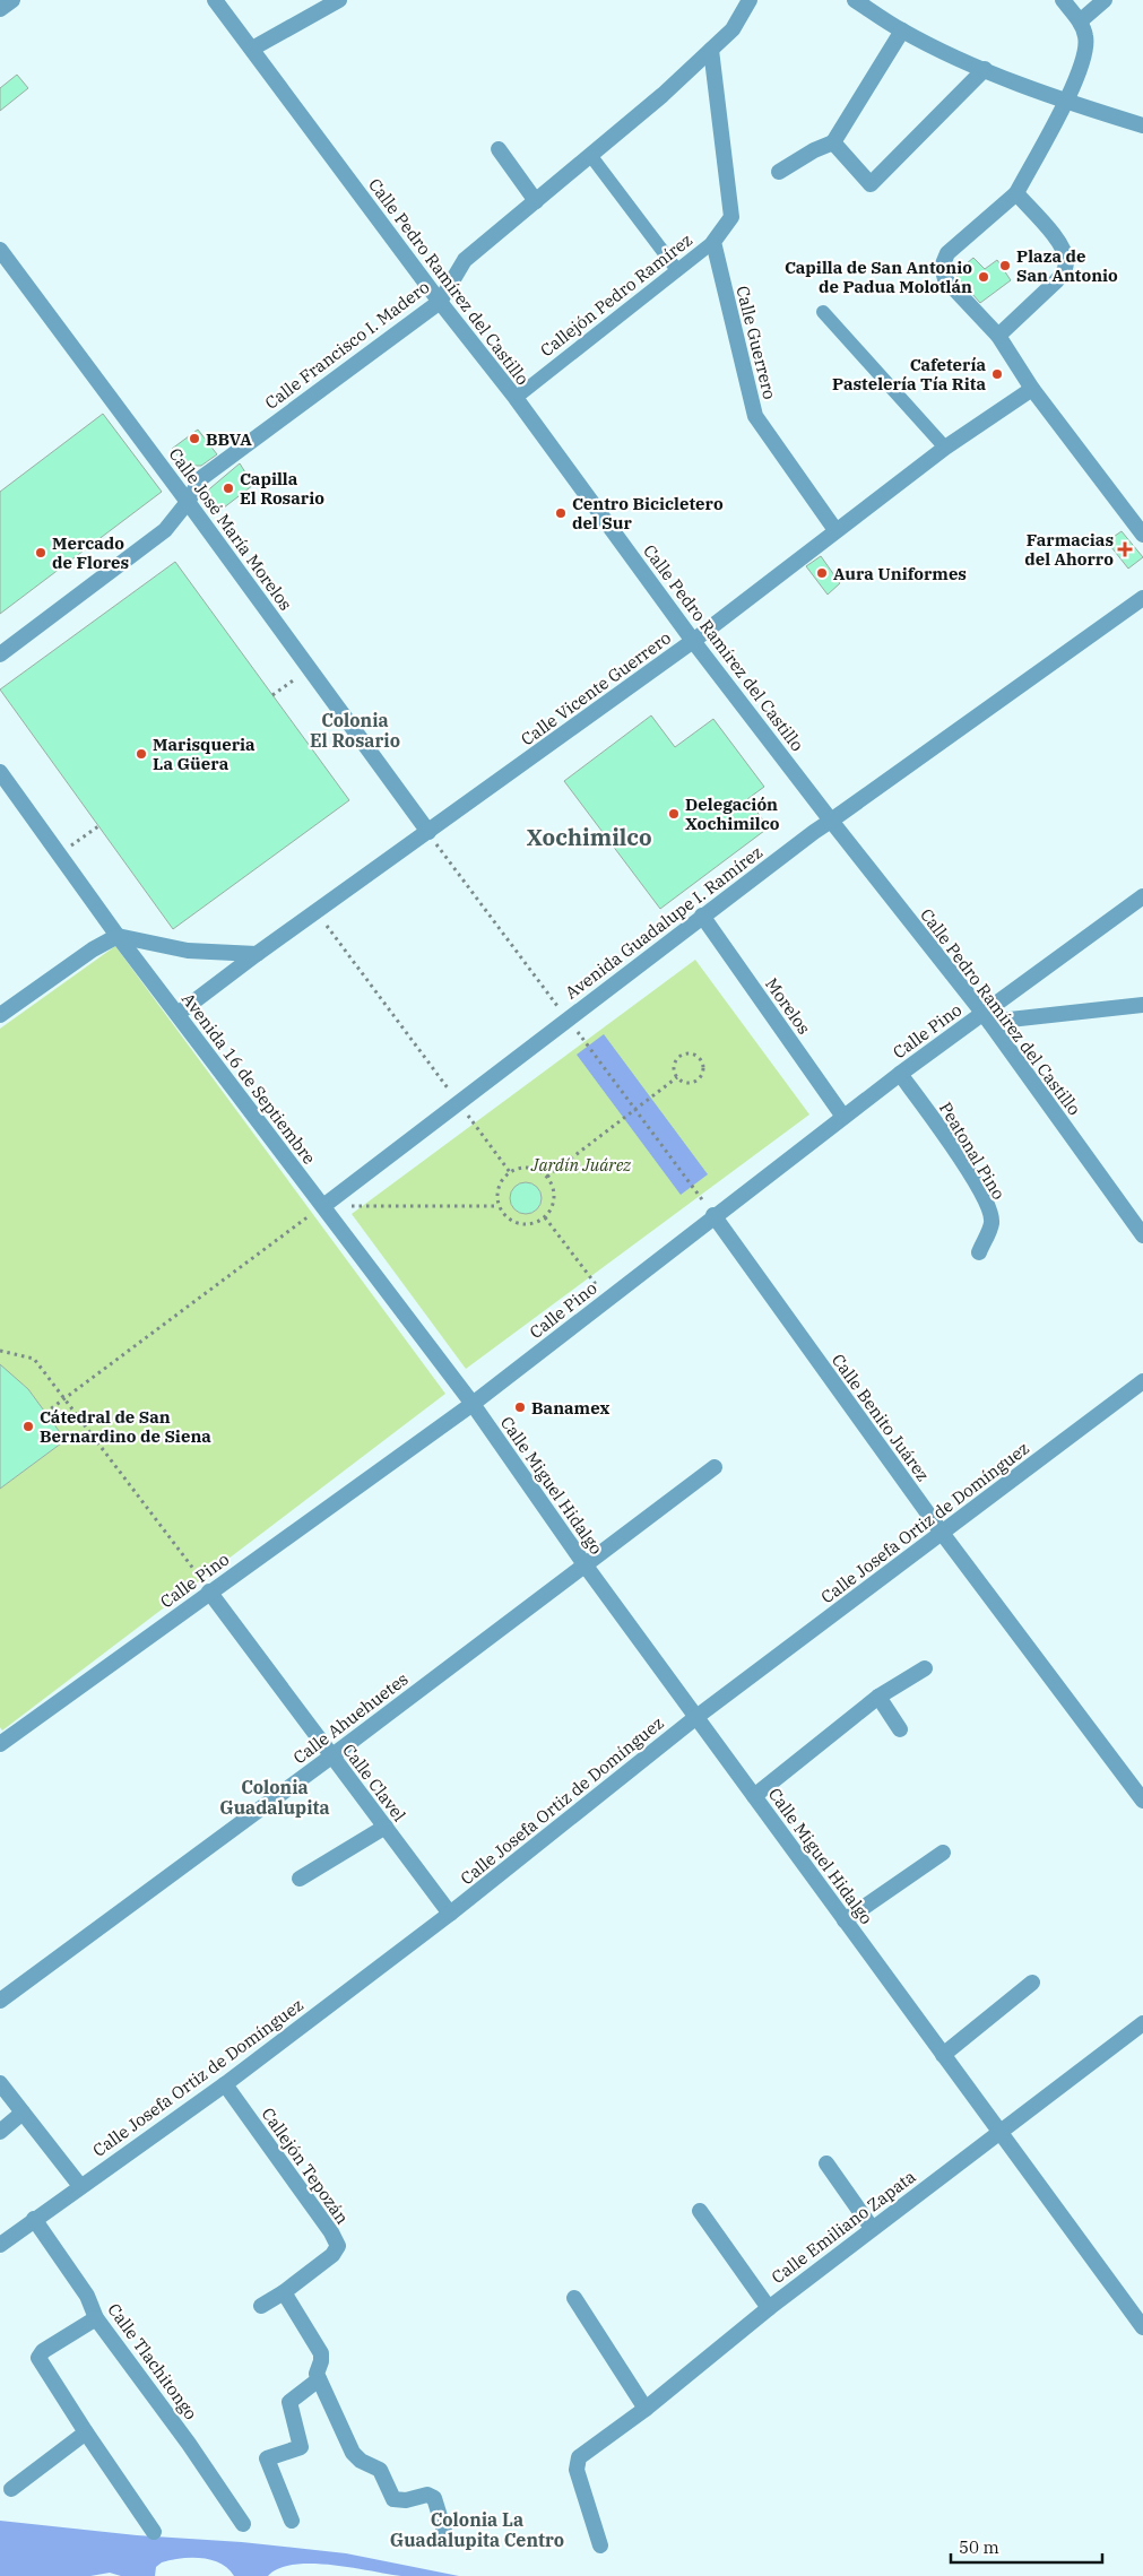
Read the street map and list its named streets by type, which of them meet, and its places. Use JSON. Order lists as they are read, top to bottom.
{
  "streets": {
    "street": [
      "Calle Pedro Ramírez del Castillo",
      "Callejón Pedro Ramírez",
      "Calle Guerrero",
      "Calle Francisco I. Madero",
      "Calle José María Morelos",
      "Calle Vicente Guerrero",
      "Avenida Guadalupe I. Ramírez",
      "Morelos",
      "Calle Pino",
      "Avenida 16 de Septiembre",
      "Peatonal Pino",
      "Calle Benito Juárez",
      "Calle Miguel Hidalgo",
      "Calle Josefa Ortiz de Domínguez",
      "Calle Ahuehuetes",
      "Calle Clavel",
      "Callejón Tepozán",
      "Calle Emiliano Zapata",
      "Calle Tlachitongo"
    ]
  },
  "crossings": [
    ["Calle Pedro Ramírez del Castillo", "Callejón Pedro Ramírez"],
    ["Calle Pedro Ramírez del Castillo", "Calle Francisco I. Madero"],
    ["Calle Pedro Ramírez del Castillo", "Calle Vicente Guerrero"],
    ["Calle Pedro Ramírez del Castillo", "Avenida Guadalupe I. Ramírez"],
    ["Calle Pedro Ramírez del Castillo", "Calle Pino"],
    ["Callejón Pedro Ramírez", "Calle Guerrero"],
    ["Calle Guerrero", "Calle Vicente Guerrero"],
    ["Calle Francisco I. Madero", "Calle José María Morelos"],
    ["Calle José María Morelos", "Calle Vicente Guerrero"],
    ["Calle Vicente Guerrero", "Avenida 16 de Septiembre"],
    ["Avenida Guadalupe I. Ramírez", "Morelos"],
    ["Avenida Guadalupe I. Ramírez", "Avenida 16 de Septiembre"],
    ["Morelos", "Calle Pino"],
    ["Calle Pino", "Avenida 16 de Septiembre"],
    ["Calle Pino", "Peatonal Pino"],
    ["Calle Pino", "Calle Benito Juárez"],
    ["Calle Pino", "Calle Miguel Hidalgo"],
    ["Calle Pino", "Calle Clavel"],
    ["Avenida 16 de Septiembre", "Calle Miguel Hidalgo"],
    ["Calle Benito Juárez", "Calle Josefa Ortiz de Domínguez"],
    ["Calle Miguel Hidalgo", "Calle Josefa Ortiz de Domínguez"],
    ["Calle Miguel Hidalgo", "Calle Ahuehuetes"],
    ["Calle Miguel Hidalgo", "Calle Emiliano Zapata"],
    ["Calle Josefa Ortiz de Domínguez", "Calle Clavel"],
    ["Calle Josefa Ortiz de Domínguez", "Callejón Tepozán"],
    ["Calle Josefa Ortiz de Domínguez", "Calle Tlachitongo"],
    ["Calle Ahuehuetes", "Calle Clavel"]
  ],
  "districts": [
    "Colonia El Rosario",
    "Xochimilco",
    "Colonia Guadalupita",
    "Colonia La Guadalupita Centro"
  ],
  "parks": ["Jardín Juárez"],
  "places": {
    "other": [
      "Plaza de San Antonio",
      "Capilla de San Antonio de Padua Molotlán",
      "Cafetería Pastelería Tía Rita",
      "BBVA",
      "Capilla El Rosario",
      "Centro Bicicletero del Sur",
      "Mercado de Flores",
      "Aura Uniformes",
      "Marisqueria La Güera",
      "Delegación Xochimilco",
      "Banamex",
      "Cátedral de San Bernardino de Siena"
    ],
    "health": ["Farmacias del Ahorro"]
  },
  "scale_bar": "50 m"
}
